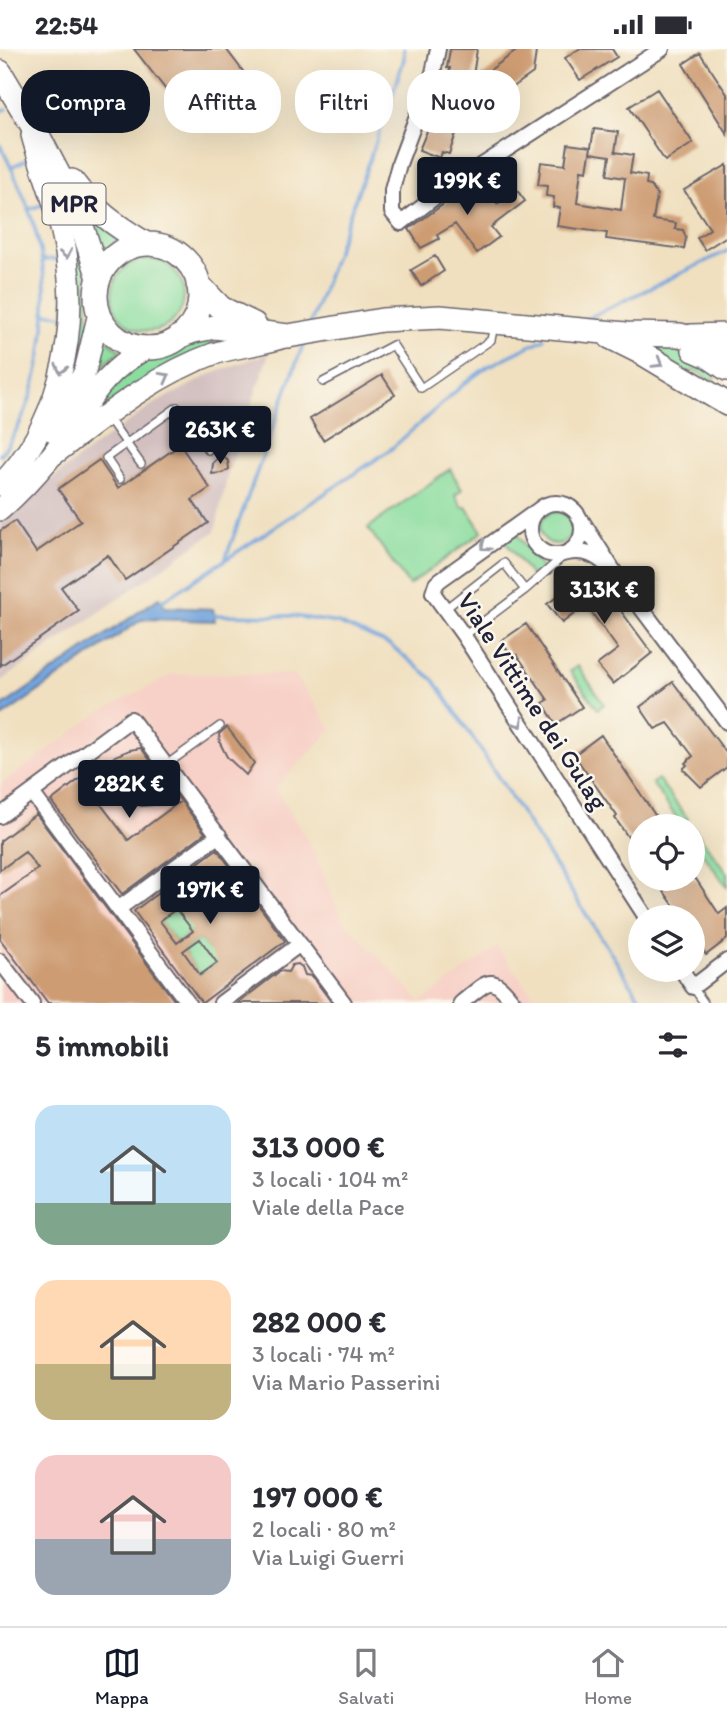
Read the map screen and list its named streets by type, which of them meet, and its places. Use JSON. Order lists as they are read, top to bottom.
{
  "streets": {
    "main road": ["MPR"],
    "street": ["Viale Vittime dei Gulag"]
  },
  "page": {
    "status": "22:54",
    "chip": [
      "Compra",
      "Affitta",
      "Filtri",
      "Nuovo"
    ],
    "price": [
      "199K €",
      "263K €",
      "313K €",
      "282K €",
      "197K €"
    ],
    "heading": "5 immobili",
    "list": [
      {
        "name": "313 000 €",
        "note": "3 locali · 104 m² · Viale della Pace"
      },
      {
        "name": "282 000 €",
        "note": "3 locali · 74 m² · Via Mario Passerini"
      },
      {
        "name": "197 000 €",
        "note": "2 locali · 80 m² · Via Luigi Guerri"
      }
    ],
    "tabs": ["Mappa", "Salvati", "Home"]
  }
}
